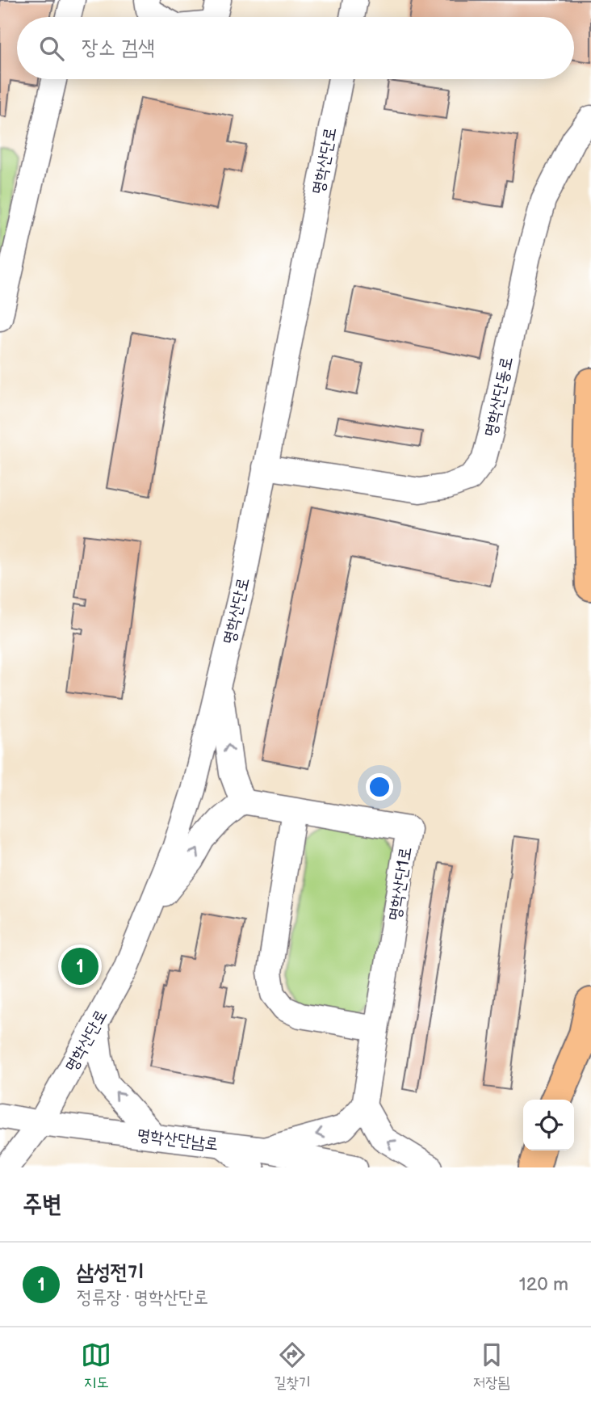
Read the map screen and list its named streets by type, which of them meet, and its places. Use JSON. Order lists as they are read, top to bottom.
{
  "streets": {
    "street": [
      "명학산단로",
      "명학산단동로",
      "명학산단1로",
      "명학산단남로"
    ]
  },
  "crossings": [
    ["명학산단로", "명학산단동로"],
    ["명학산단로", "명학산단남로"]
  ],
  "page": {
    "search": "장소 검색",
    "pins": "1",
    "heading": "주변",
    "list": [
      {
        "mark": "1",
        "name": "삼성전기",
        "note": "정류장 · 명학산단로",
        "value": "120 m"
      }
    ],
    "nav": ["지도", "길찾기", "저장됨"]
  }
}
